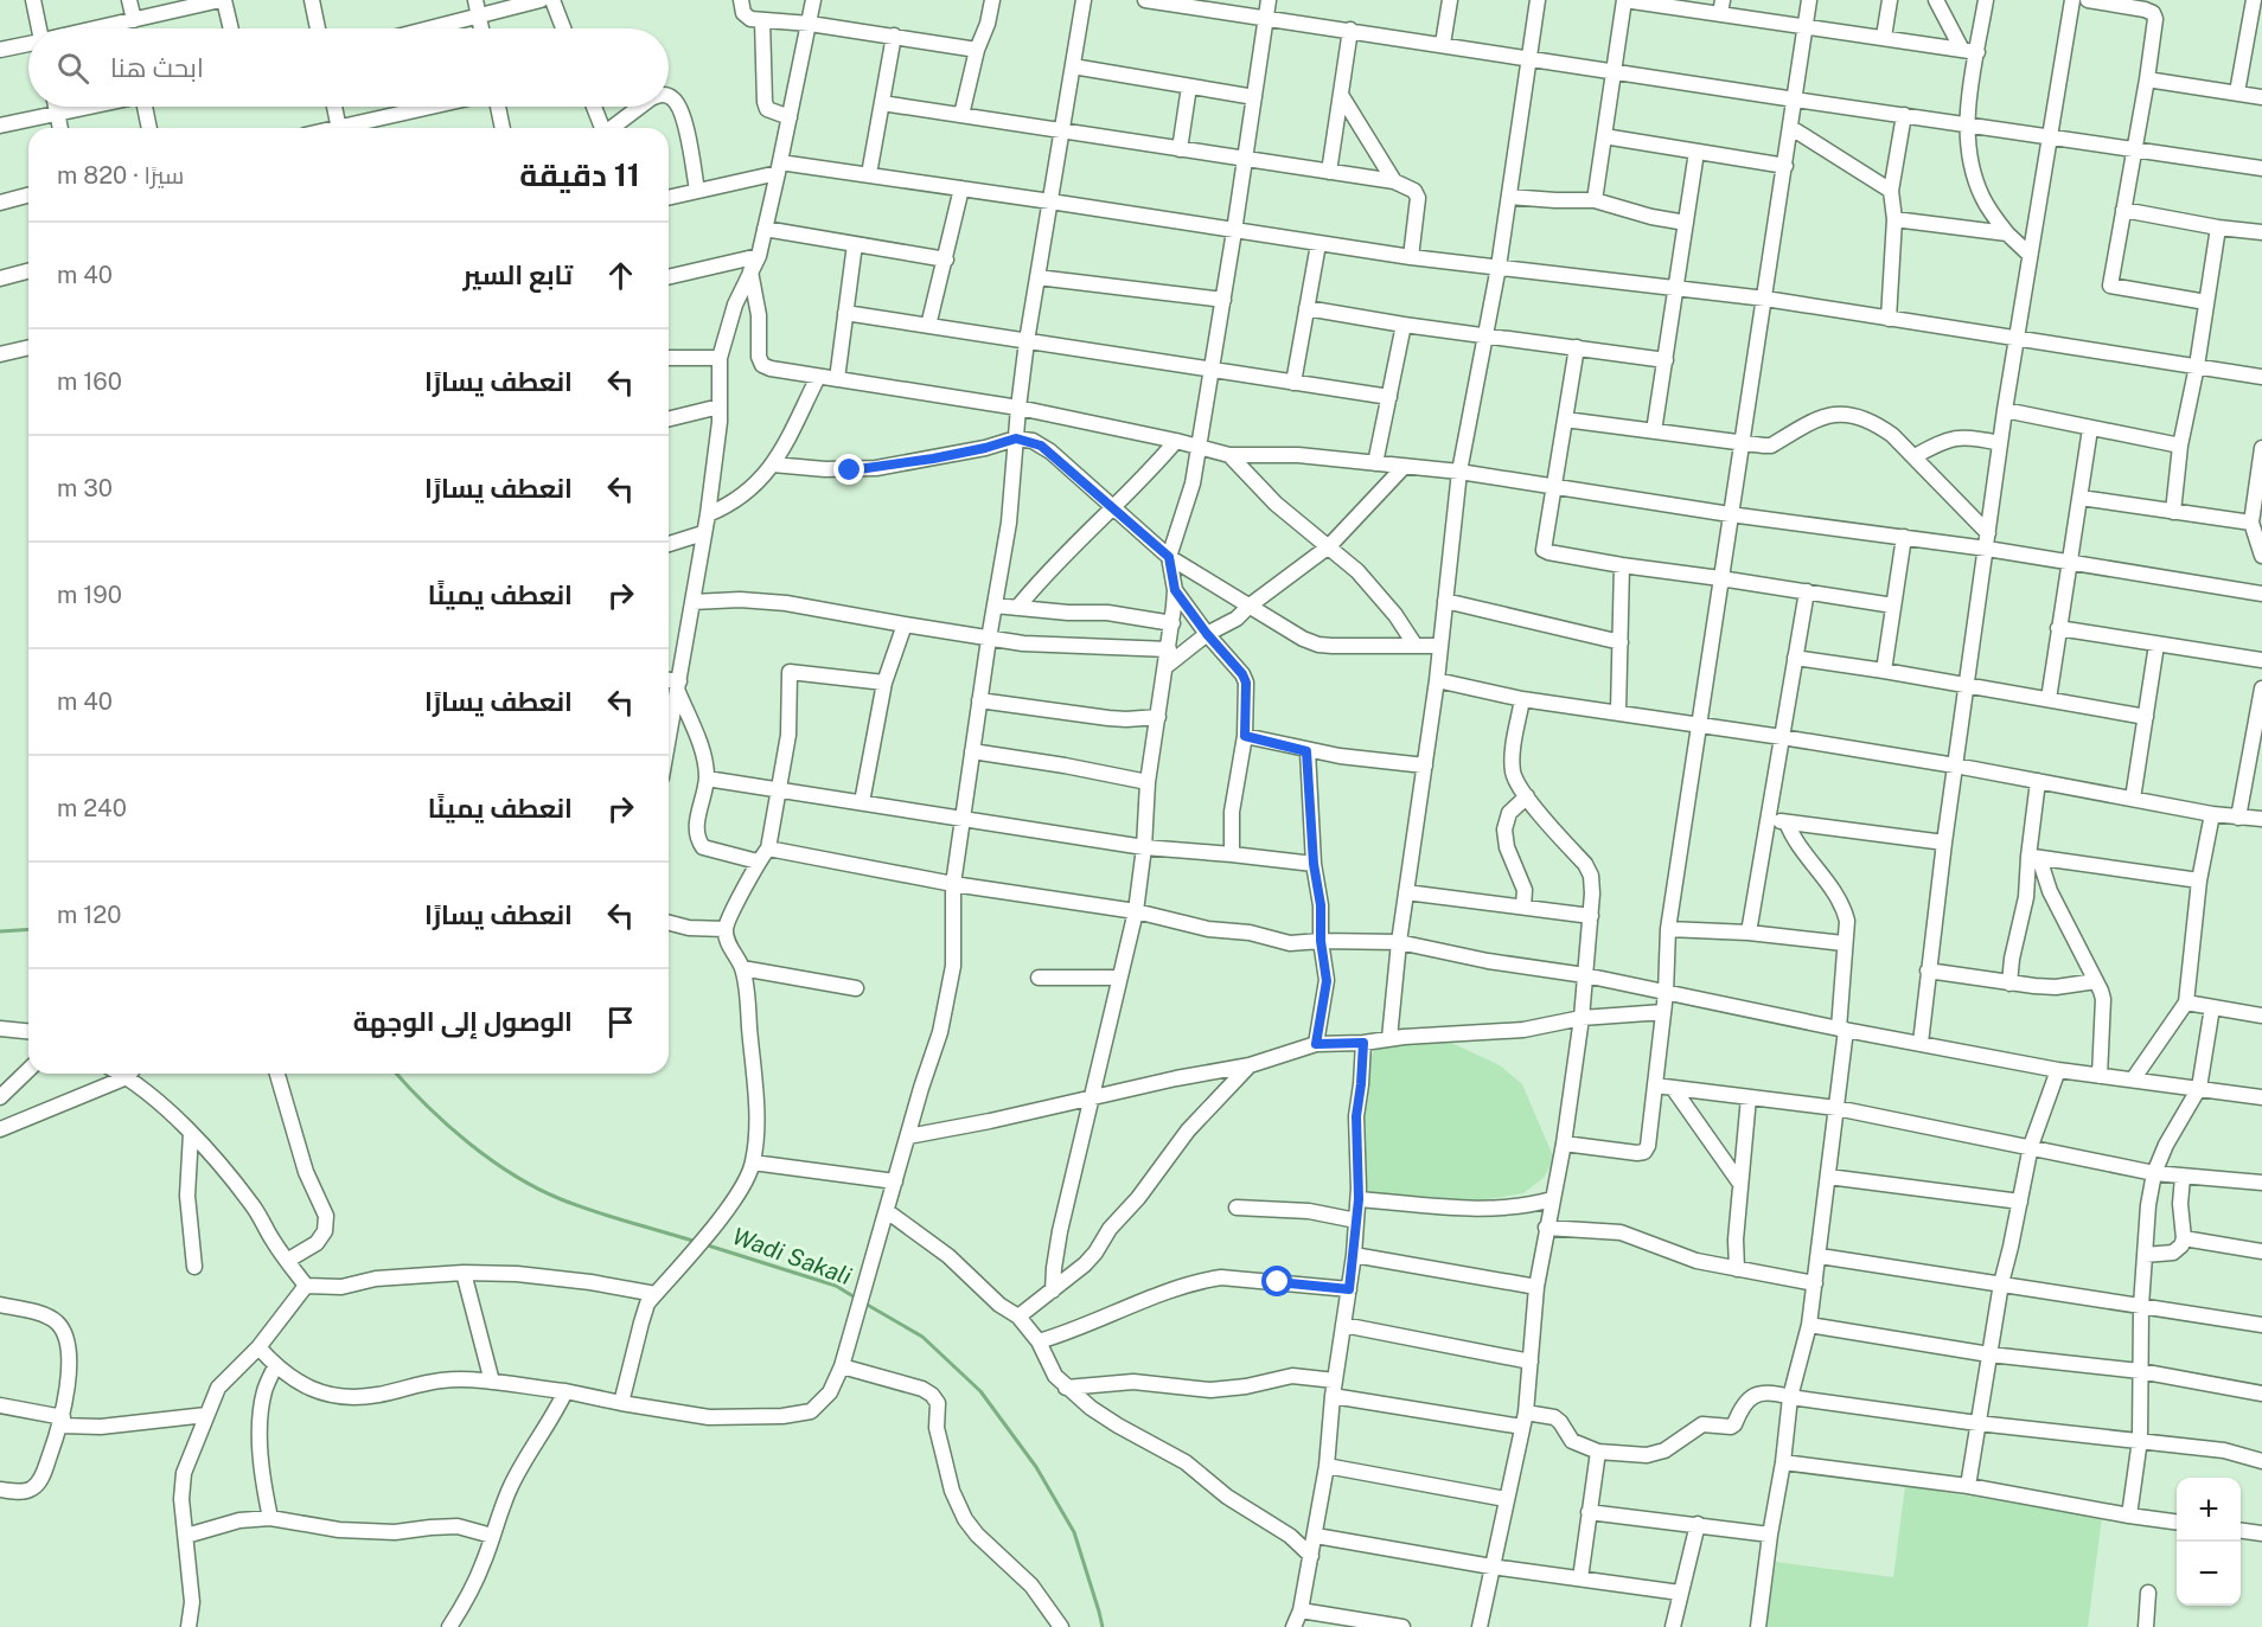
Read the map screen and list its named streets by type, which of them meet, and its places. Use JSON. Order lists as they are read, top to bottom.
{
  "water": ["Wadi Sakali"],
  "page": {
    "search": "ابحث هنا",
    "heading": ["11 دقيقة", "سيرًا · 820 m"],
    "list": [
      ["تابع السير", "40 m"],
      ["انعطف يسارًا", "160 m"],
      ["انعطف يسارًا", "30 m"],
      ["انعطف يمينًا", "190 m"],
      ["انعطف يسارًا", "40 m"],
      ["انعطف يمينًا", "240 m"],
      ["انعطف يسارًا", "120 m"],
      "الوصول إلى الوجهة"
    ],
    "map_buttons": ["+", "−"]
  }
}
